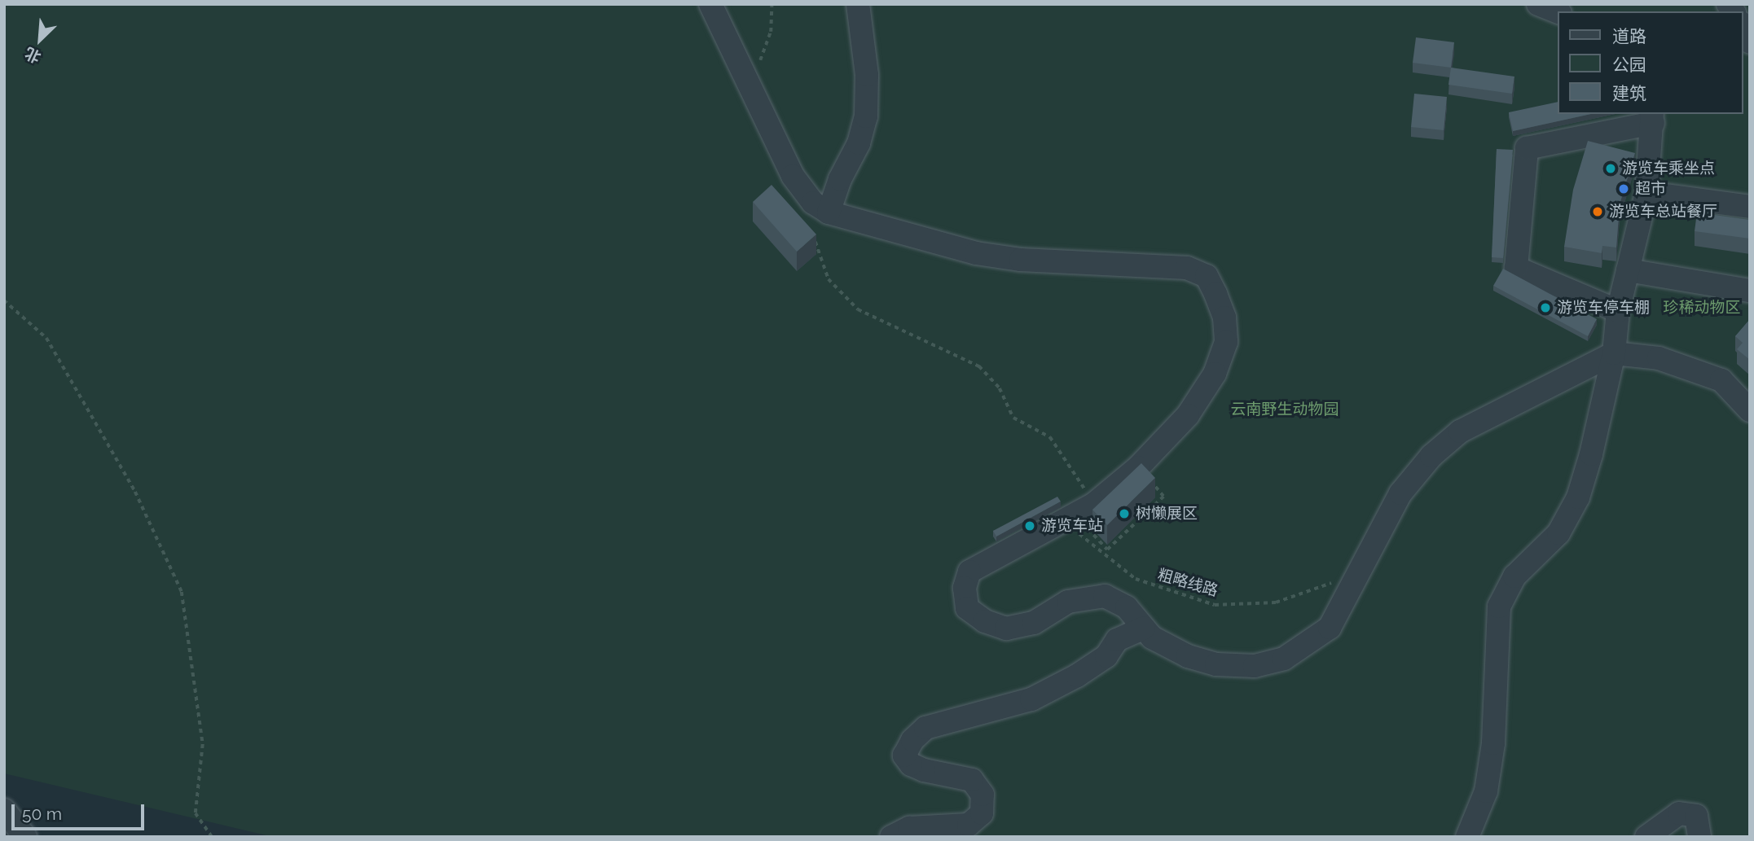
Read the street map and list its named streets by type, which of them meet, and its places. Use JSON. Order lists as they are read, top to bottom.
{
  "streets": {
    "path": ["粗略线路"]
  },
  "parks": ["珍稀动物区", "云南野生动物园"],
  "places": [
    "游览车乘坐点",
    "超市",
    "游览车总站餐厅",
    "游览车停车棚",
    "树懒展区",
    "游览车站"
  ],
  "legend": ["道路", "公园", "建筑"],
  "scale_bar": "50 m",
  "north": "bottom left"
}
